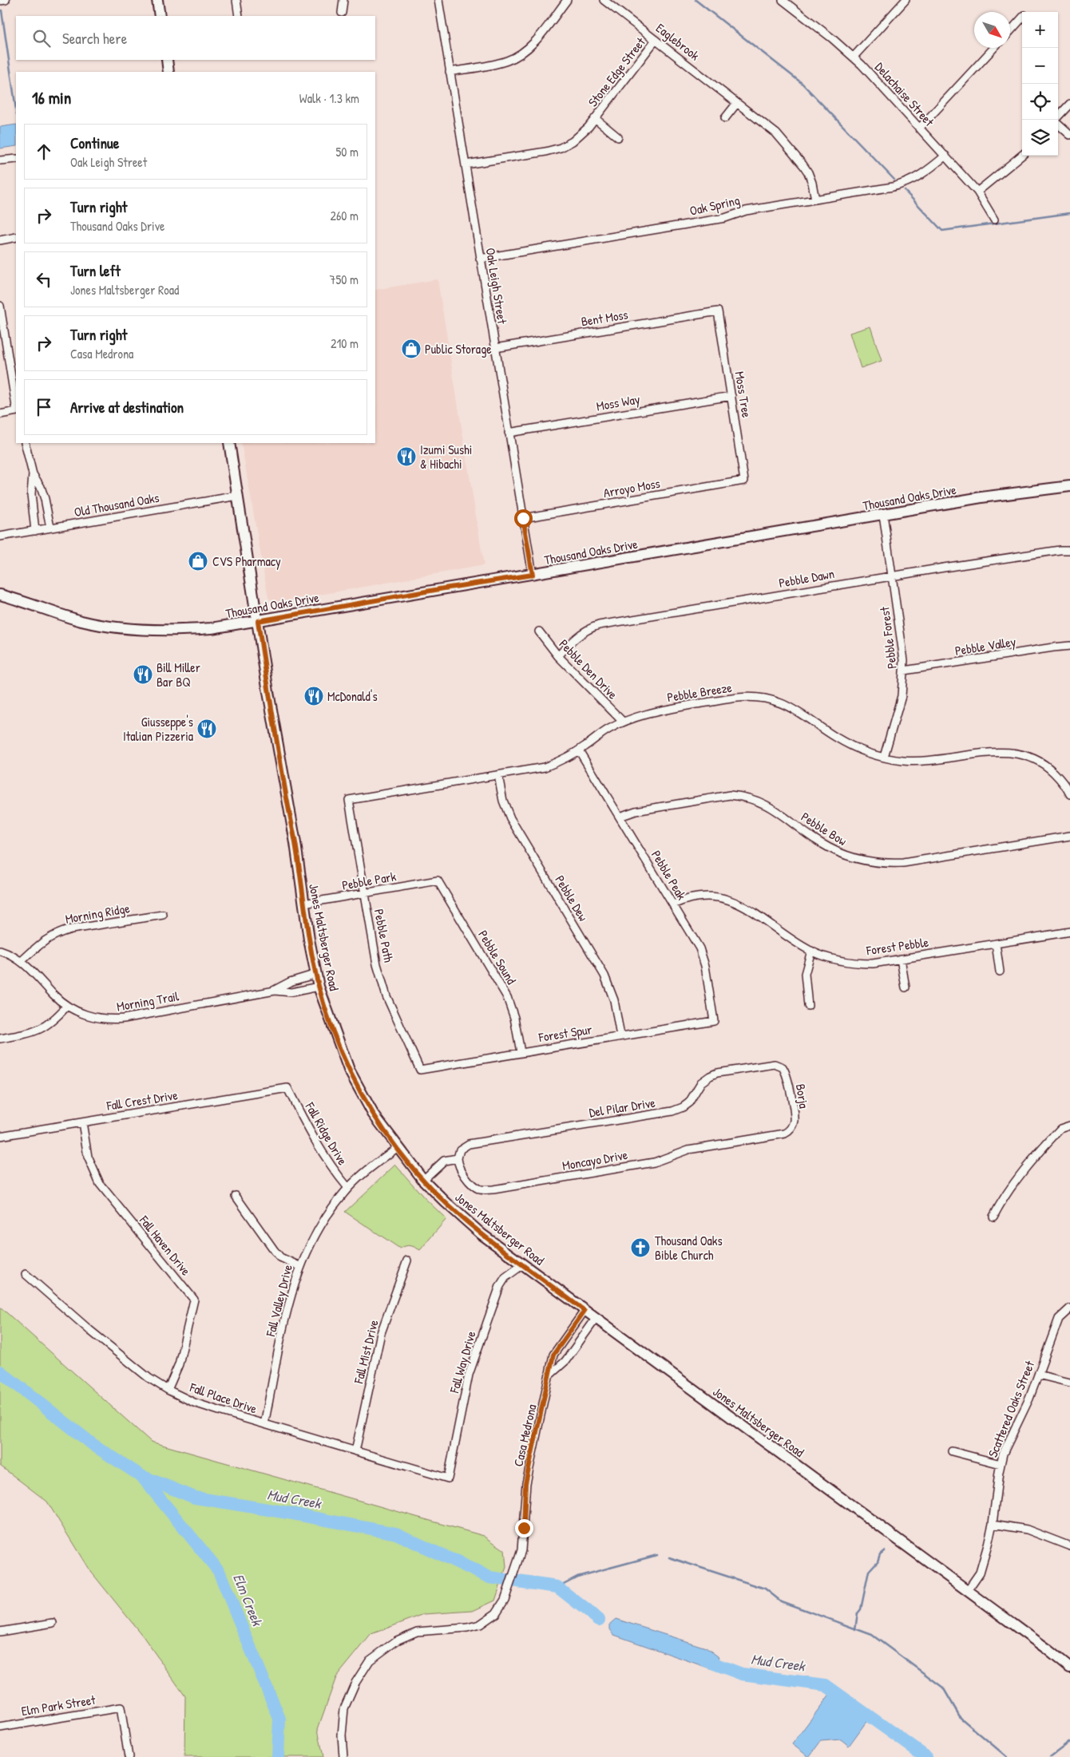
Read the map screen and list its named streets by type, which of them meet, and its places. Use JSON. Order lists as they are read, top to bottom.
{
  "streets": {
    "main road": ["Thousand Oaks Drive", "Jones Maltsberger Road"],
    "street": [
      "Eaglebrook",
      "Stone Edge Street",
      "Delachaise Street",
      "Oak Spring",
      "Oak Leigh Street",
      "Bent Moss",
      "Moss Tree",
      "Moss Way",
      "Arroyo Moss",
      "Old Thousand Oaks",
      "Pebble Dawn",
      "Pebble Forest",
      "Pebble Valley",
      "Pebble Den Drive",
      "Pebble Breeze",
      "Pebble Bow",
      "Pebble Peak",
      "Pebble Park",
      "Pebble Dew",
      "Morning Ridge",
      "Pebble Path",
      "Forest Pebble",
      "Pebble Sound",
      "Morning Trail",
      "Forest Spur",
      "Borja",
      "Fall Crest Drive",
      "Del Pilar Drive",
      "Fall Ridge Drive",
      "Moncayo Drive",
      "Fall Haven Drive",
      "Fall Valley Drive",
      "Fall Mist Drive",
      "Fall Way Drive",
      "Fall Place Drive",
      "Scattered Oaks Street",
      "Casa Medrona",
      "Elm Park Street"
    ]
  },
  "crossings": [
    ["Eaglebrook", "Stone Edge Street"],
    ["Eaglebrook", "Oak Spring"],
    ["Stone Edge Street", "Oak Leigh Street"],
    ["Delachaise Street", "Oak Spring"],
    ["Oak Spring", "Oak Leigh Street"],
    ["Oak Leigh Street", "Bent Moss"],
    ["Oak Leigh Street", "Moss Way"],
    ["Oak Leigh Street", "Arroyo Moss"],
    ["Oak Leigh Street", "Thousand Oaks Drive"],
    ["Bent Moss", "Moss Tree"],
    ["Moss Tree", "Moss Way"],
    ["Moss Tree", "Arroyo Moss"],
    ["Thousand Oaks Drive", "Pebble Forest"],
    ["Thousand Oaks Drive", "Jones Maltsberger Road"],
    ["Old Thousand Oaks", "Jones Maltsberger Road"],
    ["Pebble Dawn", "Pebble Forest"],
    ["Pebble Dawn", "Pebble Den Drive"],
    ["Pebble Forest", "Pebble Valley"],
    ["Pebble Forest", "Pebble Breeze"],
    ["Pebble Den Drive", "Pebble Breeze"],
    ["Pebble Breeze", "Pebble Peak"],
    ["Pebble Breeze", "Pebble Dew"],
    ["Pebble Breeze", "Pebble Path"],
    ["Pebble Bow", "Pebble Peak"],
    ["Pebble Peak", "Forest Pebble"],
    ["Pebble Peak", "Forest Spur"],
    ["Pebble Park", "Pebble Path"],
    ["Pebble Park", "Jones Maltsberger Road"],
    ["Pebble Park", "Pebble Sound"],
    ["Pebble Dew", "Forest Spur"],
    ["Morning Ridge", "Morning Trail"],
    ["Pebble Path", "Forest Spur"],
    ["Jones Maltsberger Road", "Morning Trail"],
    ["Jones Maltsberger Road", "Fall Valley Drive"],
    ["Jones Maltsberger Road", "Fall Way Drive"],
    ["Jones Maltsberger Road", "Scattered Oaks Street"],
    ["Jones Maltsberger Road", "Casa Medrona"],
    ["Pebble Sound", "Forest Spur"],
    ["Borja", "Del Pilar Drive"],
    ["Borja", "Moncayo Drive"],
    ["Fall Crest Drive", "Fall Ridge Drive"],
    ["Fall Crest Drive", "Fall Haven Drive"],
    ["Del Pilar Drive", "Moncayo Drive"],
    ["Fall Ridge Drive", "Fall Valley Drive"],
    ["Fall Haven Drive", "Fall Place Drive"],
    ["Fall Valley Drive", "Fall Place Drive"],
    ["Fall Mist Drive", "Fall Place Drive"],
    ["Fall Way Drive", "Fall Place Drive"]
  ],
  "water": ["Mud Creek", "Elm Creek"],
  "places": {
    "shop": ["Public Storage", "CVS Pharmacy"],
    "restaurant": [
      "Izumi Sushi & Hibachi",
      "Bill Miller Bar BQ",
      "McDonald's",
      "Giusseppe's Italian Pizzeria"
    ],
    "church": ["Thousand Oaks Bible Church"]
  },
  "north": "bottom right",
  "page": {
    "map_buttons": ["+", "−"],
    "search": "Search here",
    "heading": ["16 min", "Walk · 1.3 km"],
    "list": [
      ["Continue", "Oak Leigh Street", "50 m"],
      ["Turn right", "Thousand Oaks Drive", "260 m"],
      ["Turn left", "Jones Maltsberger Road", "750 m"],
      ["Turn right", "Casa Medrona", "210 m"],
      "Arrive at destination"
    ]
  }
}
